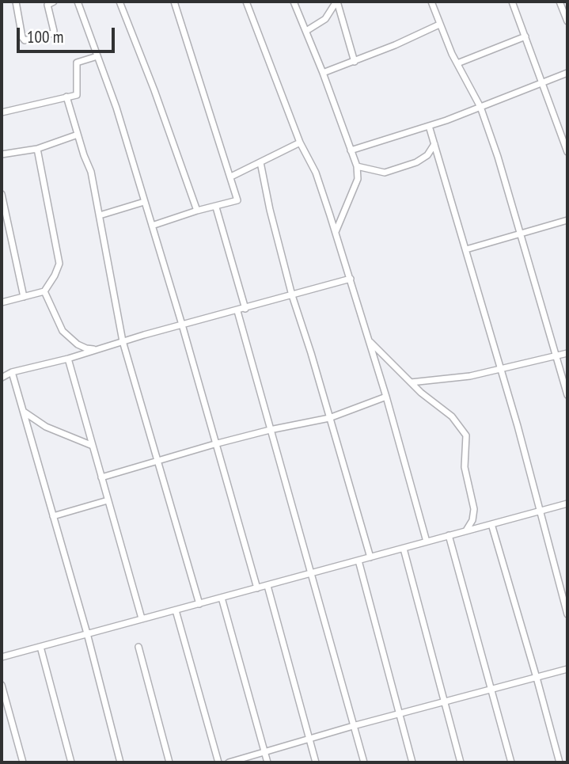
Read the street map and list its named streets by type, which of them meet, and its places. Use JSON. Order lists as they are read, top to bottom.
{
  "scale_bar": "100 m"
}
